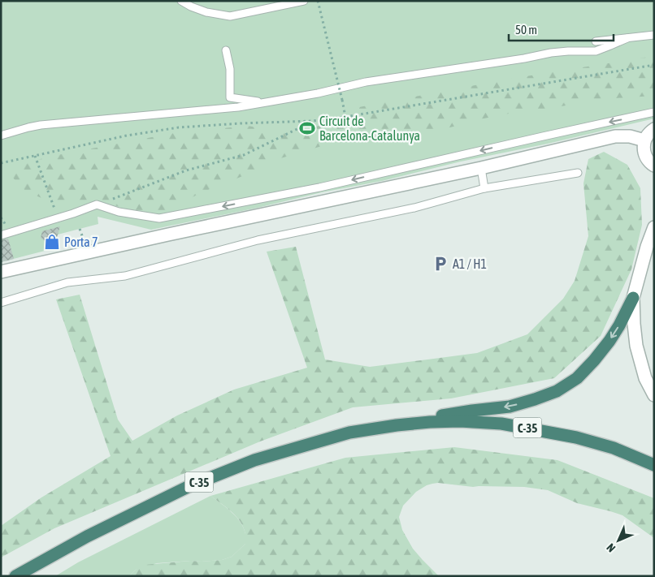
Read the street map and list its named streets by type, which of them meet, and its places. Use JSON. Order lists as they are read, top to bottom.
{
  "streets": {
    "highway": ["C-35"]
  },
  "places": {
    "sports": ["Circuit de Barcelona-Catalunya"],
    "shop": ["Porta 7"],
    "parking": ["A1 / H1"]
  },
  "scale_bar": "50 m",
  "north": "bottom left"
}
